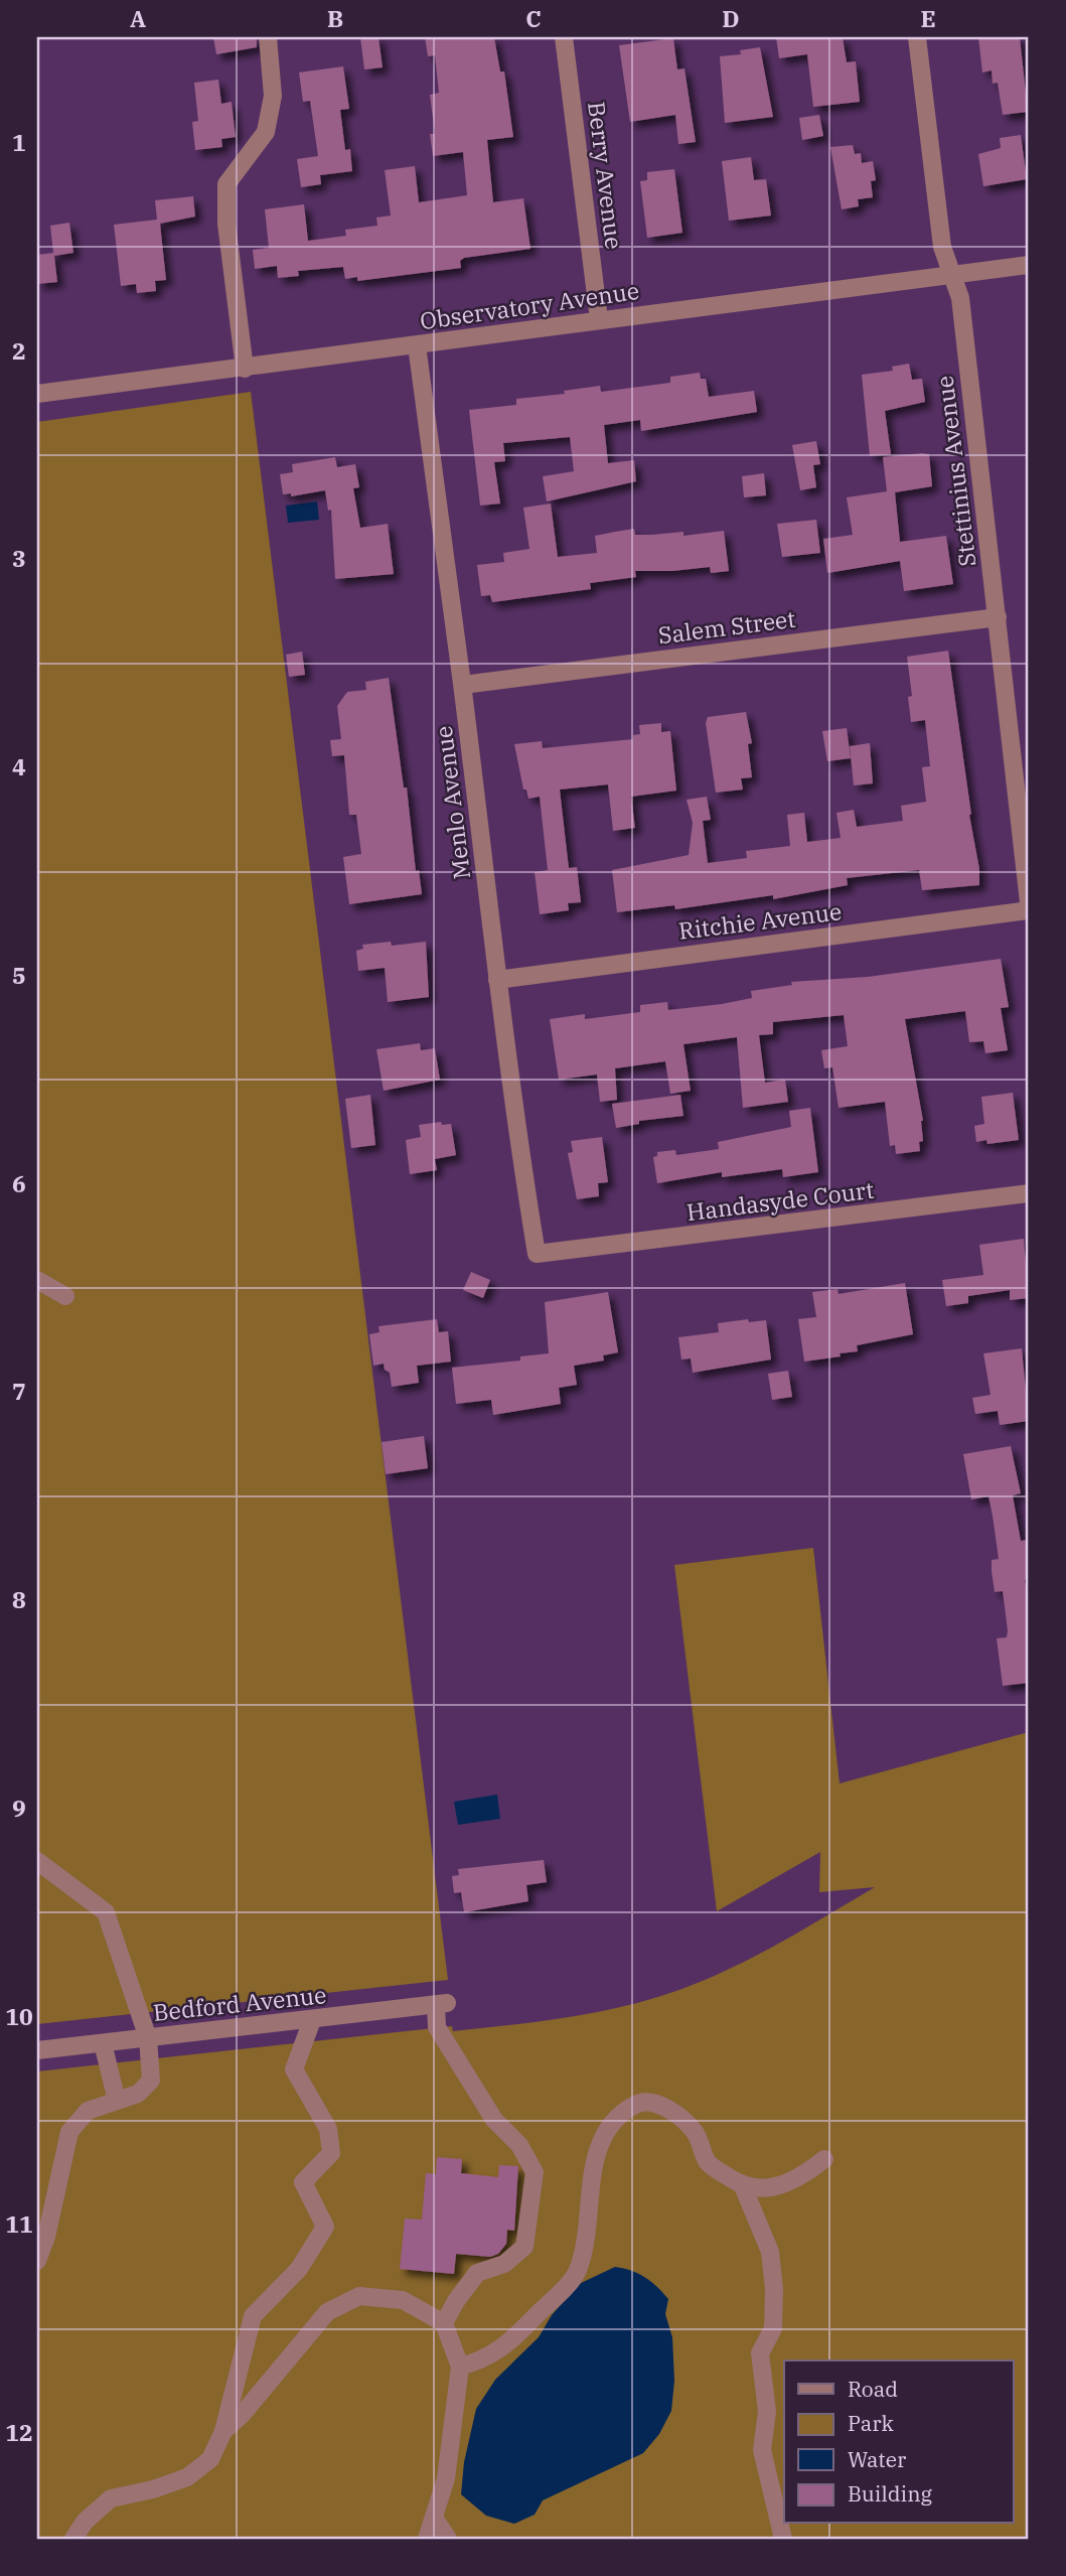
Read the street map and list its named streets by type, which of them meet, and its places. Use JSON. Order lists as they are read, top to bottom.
{
  "streets": {
    "street": [
      "Berry Avenue",
      "Observatory Avenue",
      "Stettinius Avenue",
      "Salem Street",
      "Menlo Avenue",
      "Ritchie Avenue",
      "Handasyde Court",
      "Bedford Avenue"
    ]
  },
  "crossings": [
    ["Berry Avenue", "Observatory Avenue"],
    ["Observatory Avenue", "Stettinius Avenue"],
    ["Observatory Avenue", "Menlo Avenue"],
    ["Stettinius Avenue", "Salem Street"],
    ["Salem Street", "Menlo Avenue"],
    ["Menlo Avenue", "Ritchie Avenue"],
    ["Menlo Avenue", "Handasyde Court"]
  ],
  "legend": [
    "Road",
    "Park",
    "Water",
    "Building"
  ],
  "grid": {
    "columns": [
      "A",
      "B",
      "C",
      "D",
      "E"
    ],
    "rows": [
      "1",
      "2",
      "3",
      "4",
      "5",
      "6",
      "7",
      "8",
      "9",
      "10",
      "11",
      "12"
    ]
  }
}
